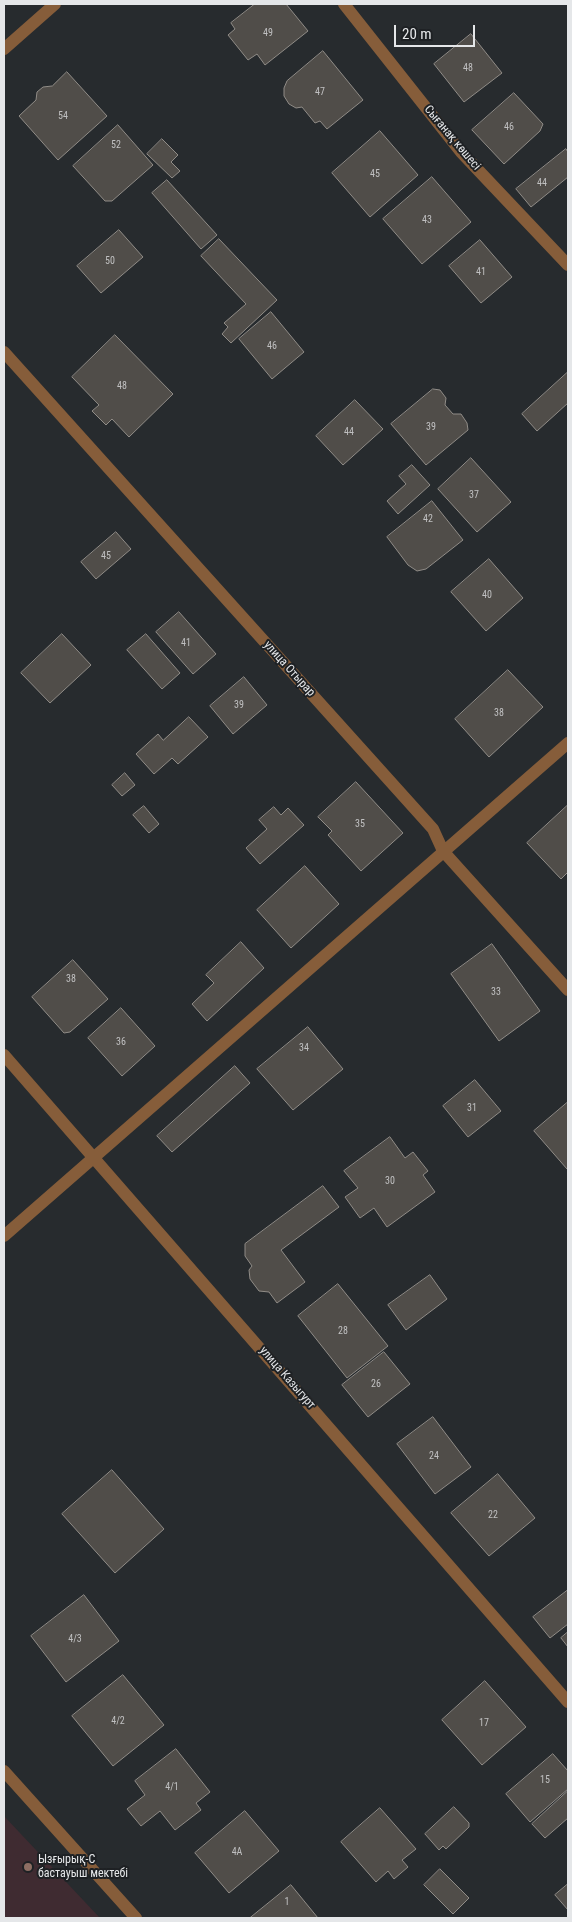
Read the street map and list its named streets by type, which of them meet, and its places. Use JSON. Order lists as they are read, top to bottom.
{
  "streets": {
    "street": ["Сығанақ көшесі", "улица Отырар", "улица Казыгурт"]
  },
  "places": ["Ызғырық-С бастауыш мектебі"],
  "house_numbers": [
    "49",
    "48",
    "47",
    "54",
    "46",
    "52",
    "45",
    "44",
    "43",
    "50",
    "41",
    "46",
    "48",
    "39",
    "44",
    "37",
    "42",
    "45",
    "40",
    "41",
    "39",
    "38",
    "35",
    "38",
    "33",
    "36",
    "34",
    "31",
    "30",
    "28",
    "26",
    "24",
    "22",
    "4/3",
    "4/2",
    "17",
    "15",
    "4/1",
    "4А",
    "1"
  ],
  "scale_bar": "20 m"
}
